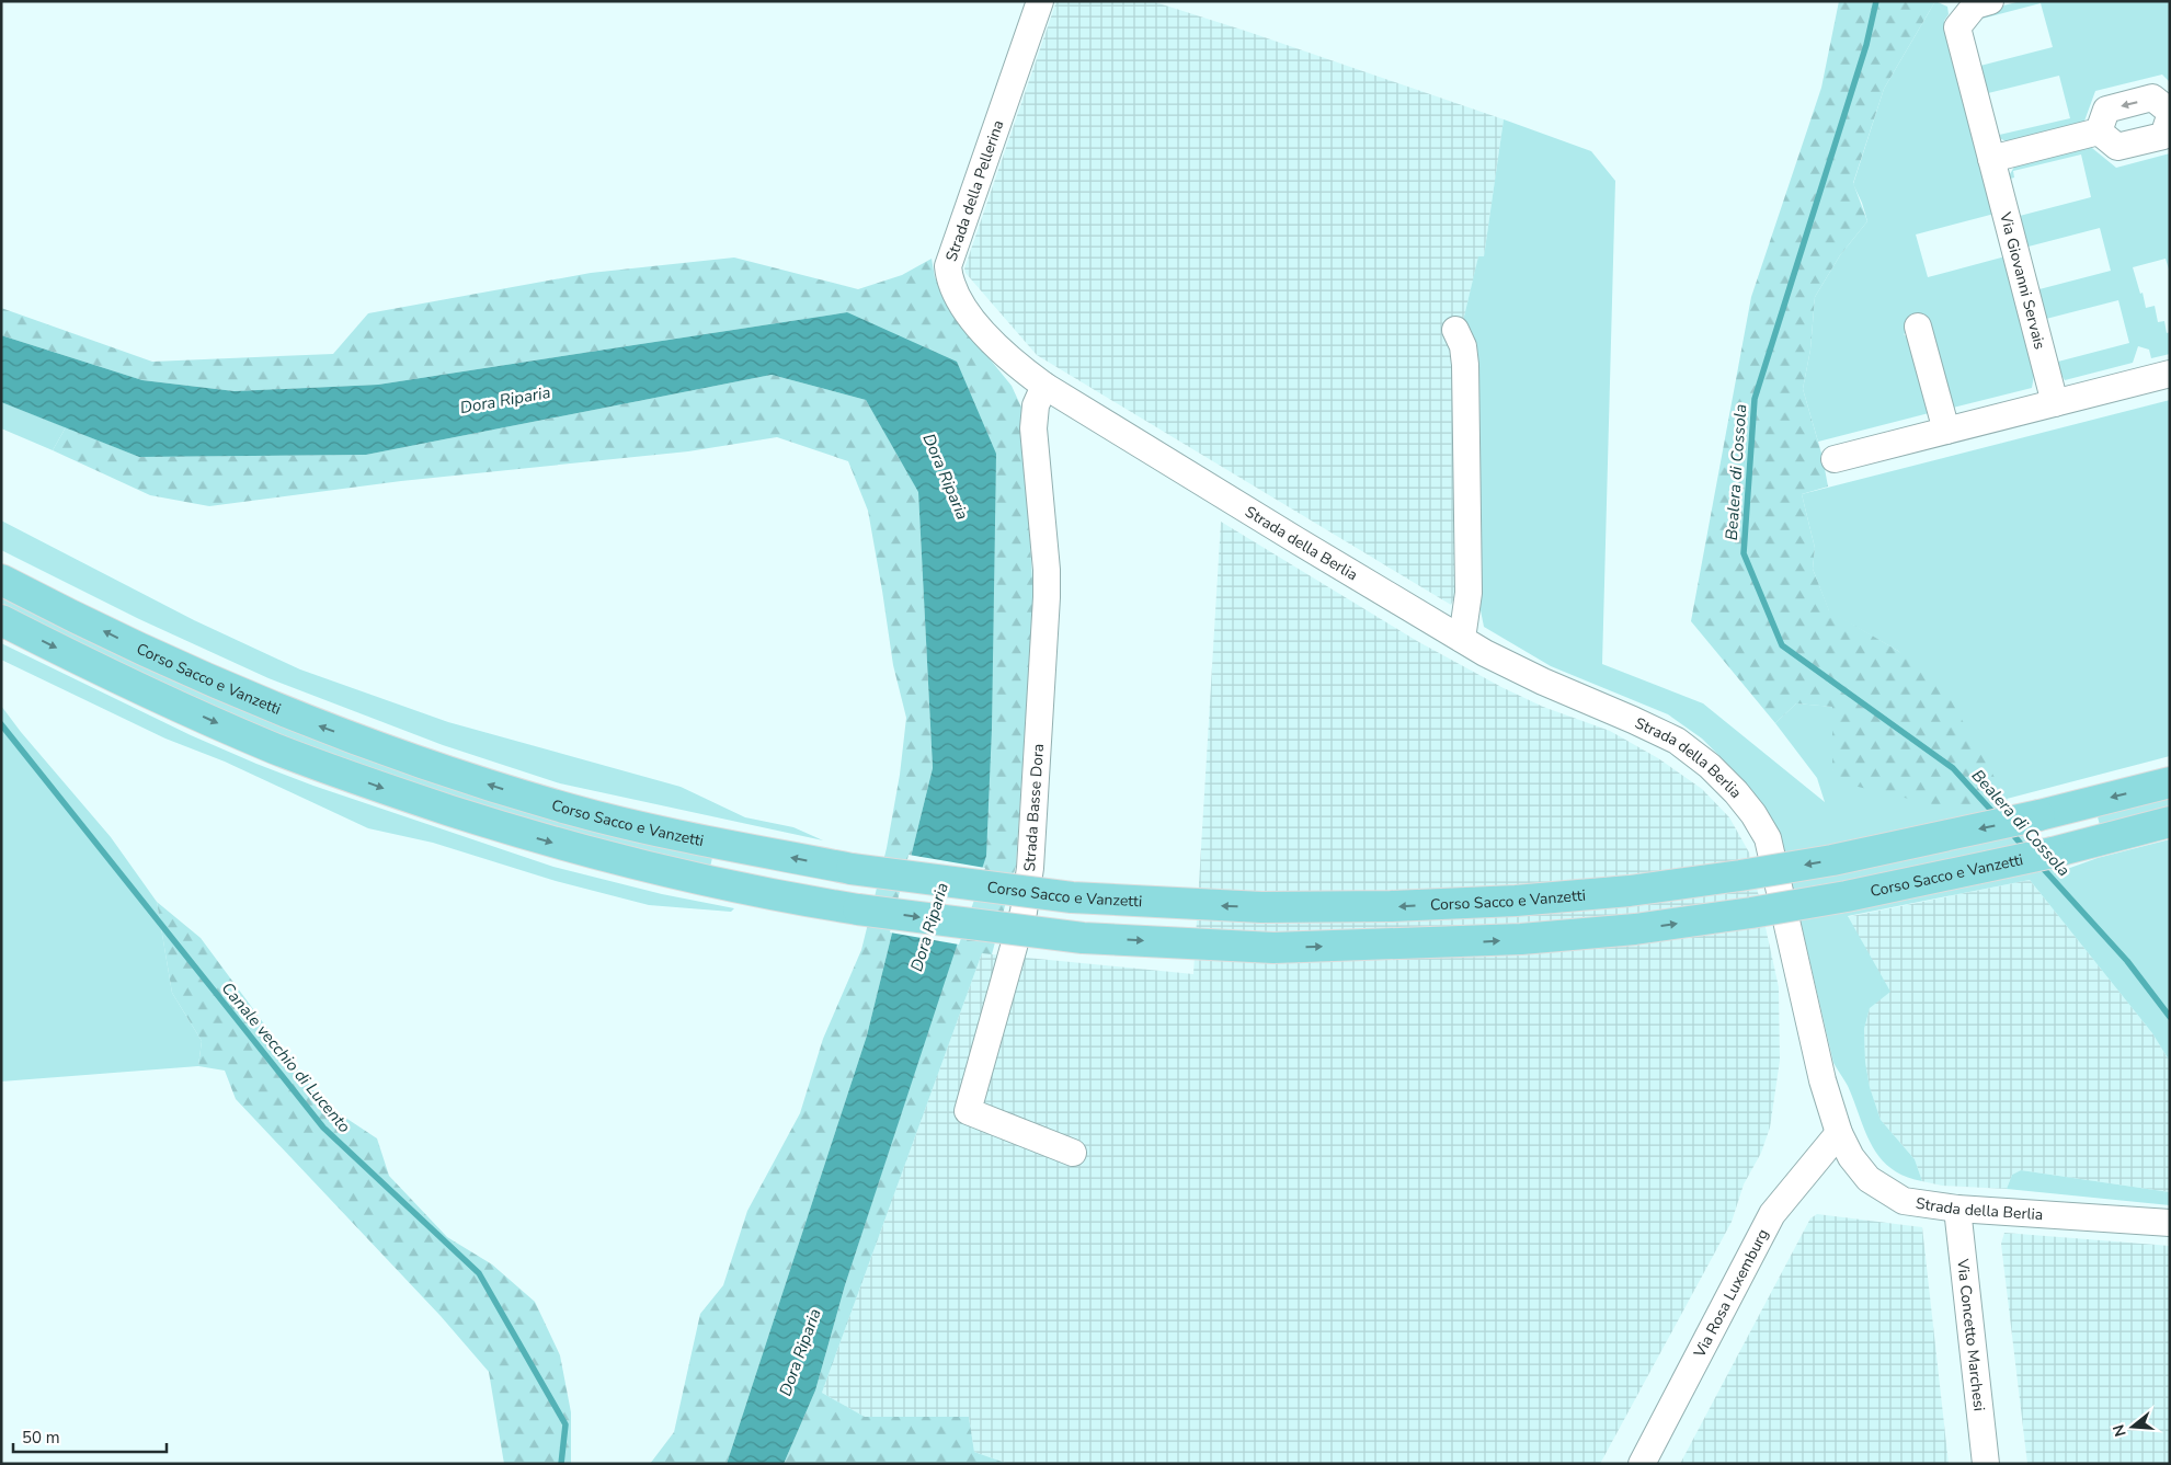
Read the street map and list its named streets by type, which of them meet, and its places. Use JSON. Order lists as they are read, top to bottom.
{
  "streets": {
    "main road": ["Corso Sacco e Vanzetti"],
    "street": [
      "Strada della Pellerina",
      "Via Giovanni Servais",
      "Strada della Berlia",
      "Strada Basse Dora",
      "Via Rosa Luxemburg",
      "Via Concetto Marchesi"
    ]
  },
  "crossings": [
    ["Strada della Pellerina", "Strada della Berlia"],
    ["Strada della Berlia", "Strada Basse Dora"],
    ["Strada della Berlia", "Via Rosa Luxemburg"],
    ["Strada della Berlia", "Via Concetto Marchesi"]
  ],
  "water": ["Dora Riparia", "Bealera di Cossola", "Canale vecchio di Lucento"],
  "scale_bar": "50 m",
  "north": "left"
}
